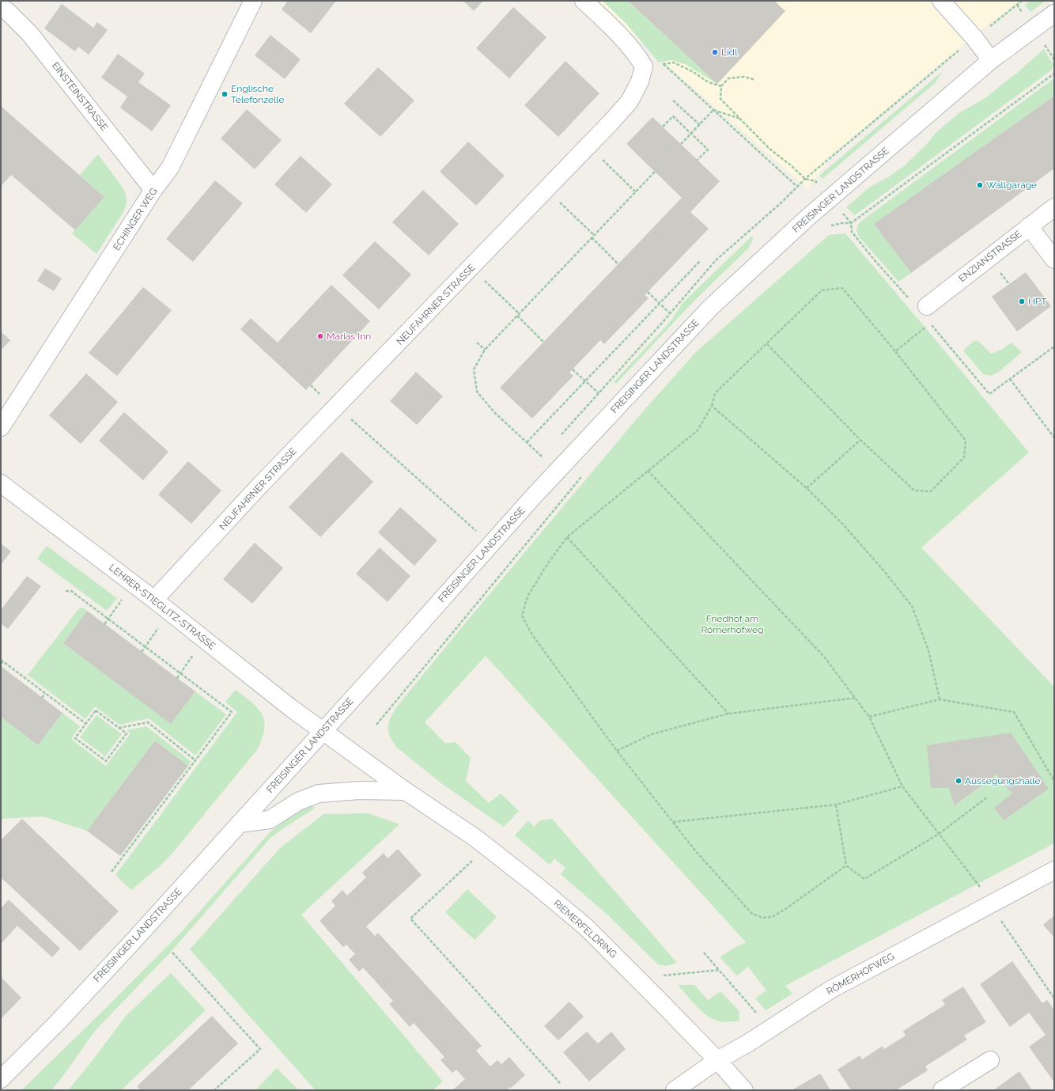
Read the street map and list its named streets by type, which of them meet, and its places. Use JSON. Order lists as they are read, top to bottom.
{
  "streets": {
    "street": [
      "EINSTEINSTRASSE",
      "FREISINGER LANDSTRASSE",
      "ECHINGER WEG",
      "ENZIANSTRASSE",
      "NEUFAHRNER STRASSE",
      "LEHRER-STIEGLITZ-STRASSE",
      "RIEMERFELDRING",
      "RÖMERHOFWEG"
    ]
  },
  "crossings": [
    ["EINSTEINSTRASSE", "ECHINGER WEG"],
    ["FREISINGER LANDSTRASSE", "LEHRER-STIEGLITZ-STRASSE"],
    ["FREISINGER LANDSTRASSE", "RIEMERFELDRING"],
    ["NEUFAHRNER STRASSE", "LEHRER-STIEGLITZ-STRASSE"],
    ["LEHRER-STIEGLITZ-STRASSE", "RIEMERFELDRING"],
    ["RIEMERFELDRING", "RÖMERHOFWEG"]
  ],
  "parks": ["Friedhof am Römerhofweg"],
  "places": [
    "Lidl",
    "Englische Telefonzelle",
    "Wallgarage",
    "HPT",
    "Marias Inn",
    "Aussegungshalle"
  ]
}
